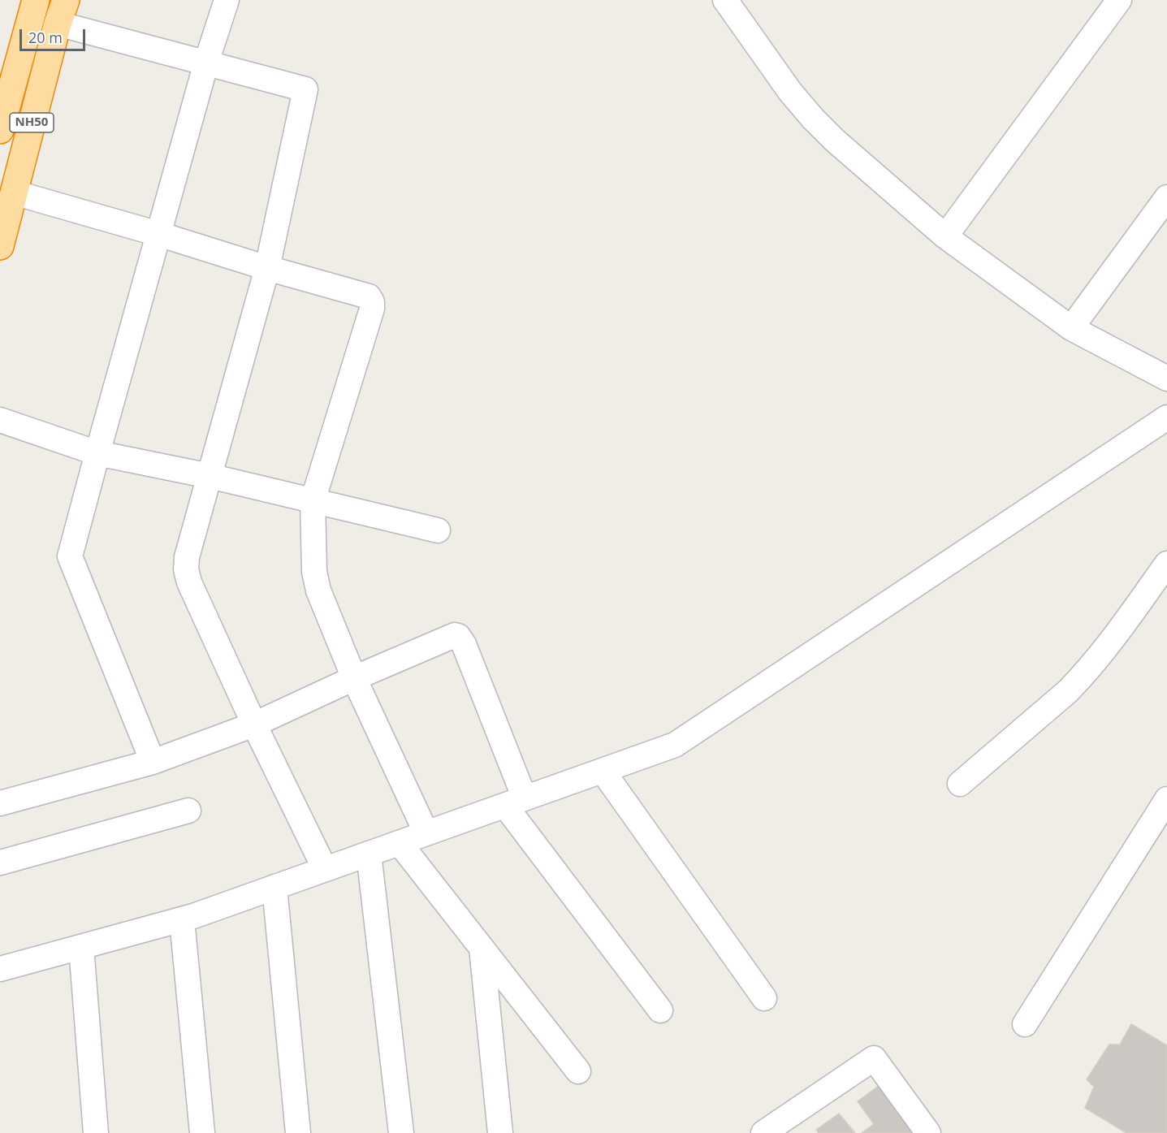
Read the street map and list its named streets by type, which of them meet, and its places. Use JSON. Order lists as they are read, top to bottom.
{
  "streets": {
    "highway": ["NH50"]
  },
  "scale_bar": "20 m"
}
